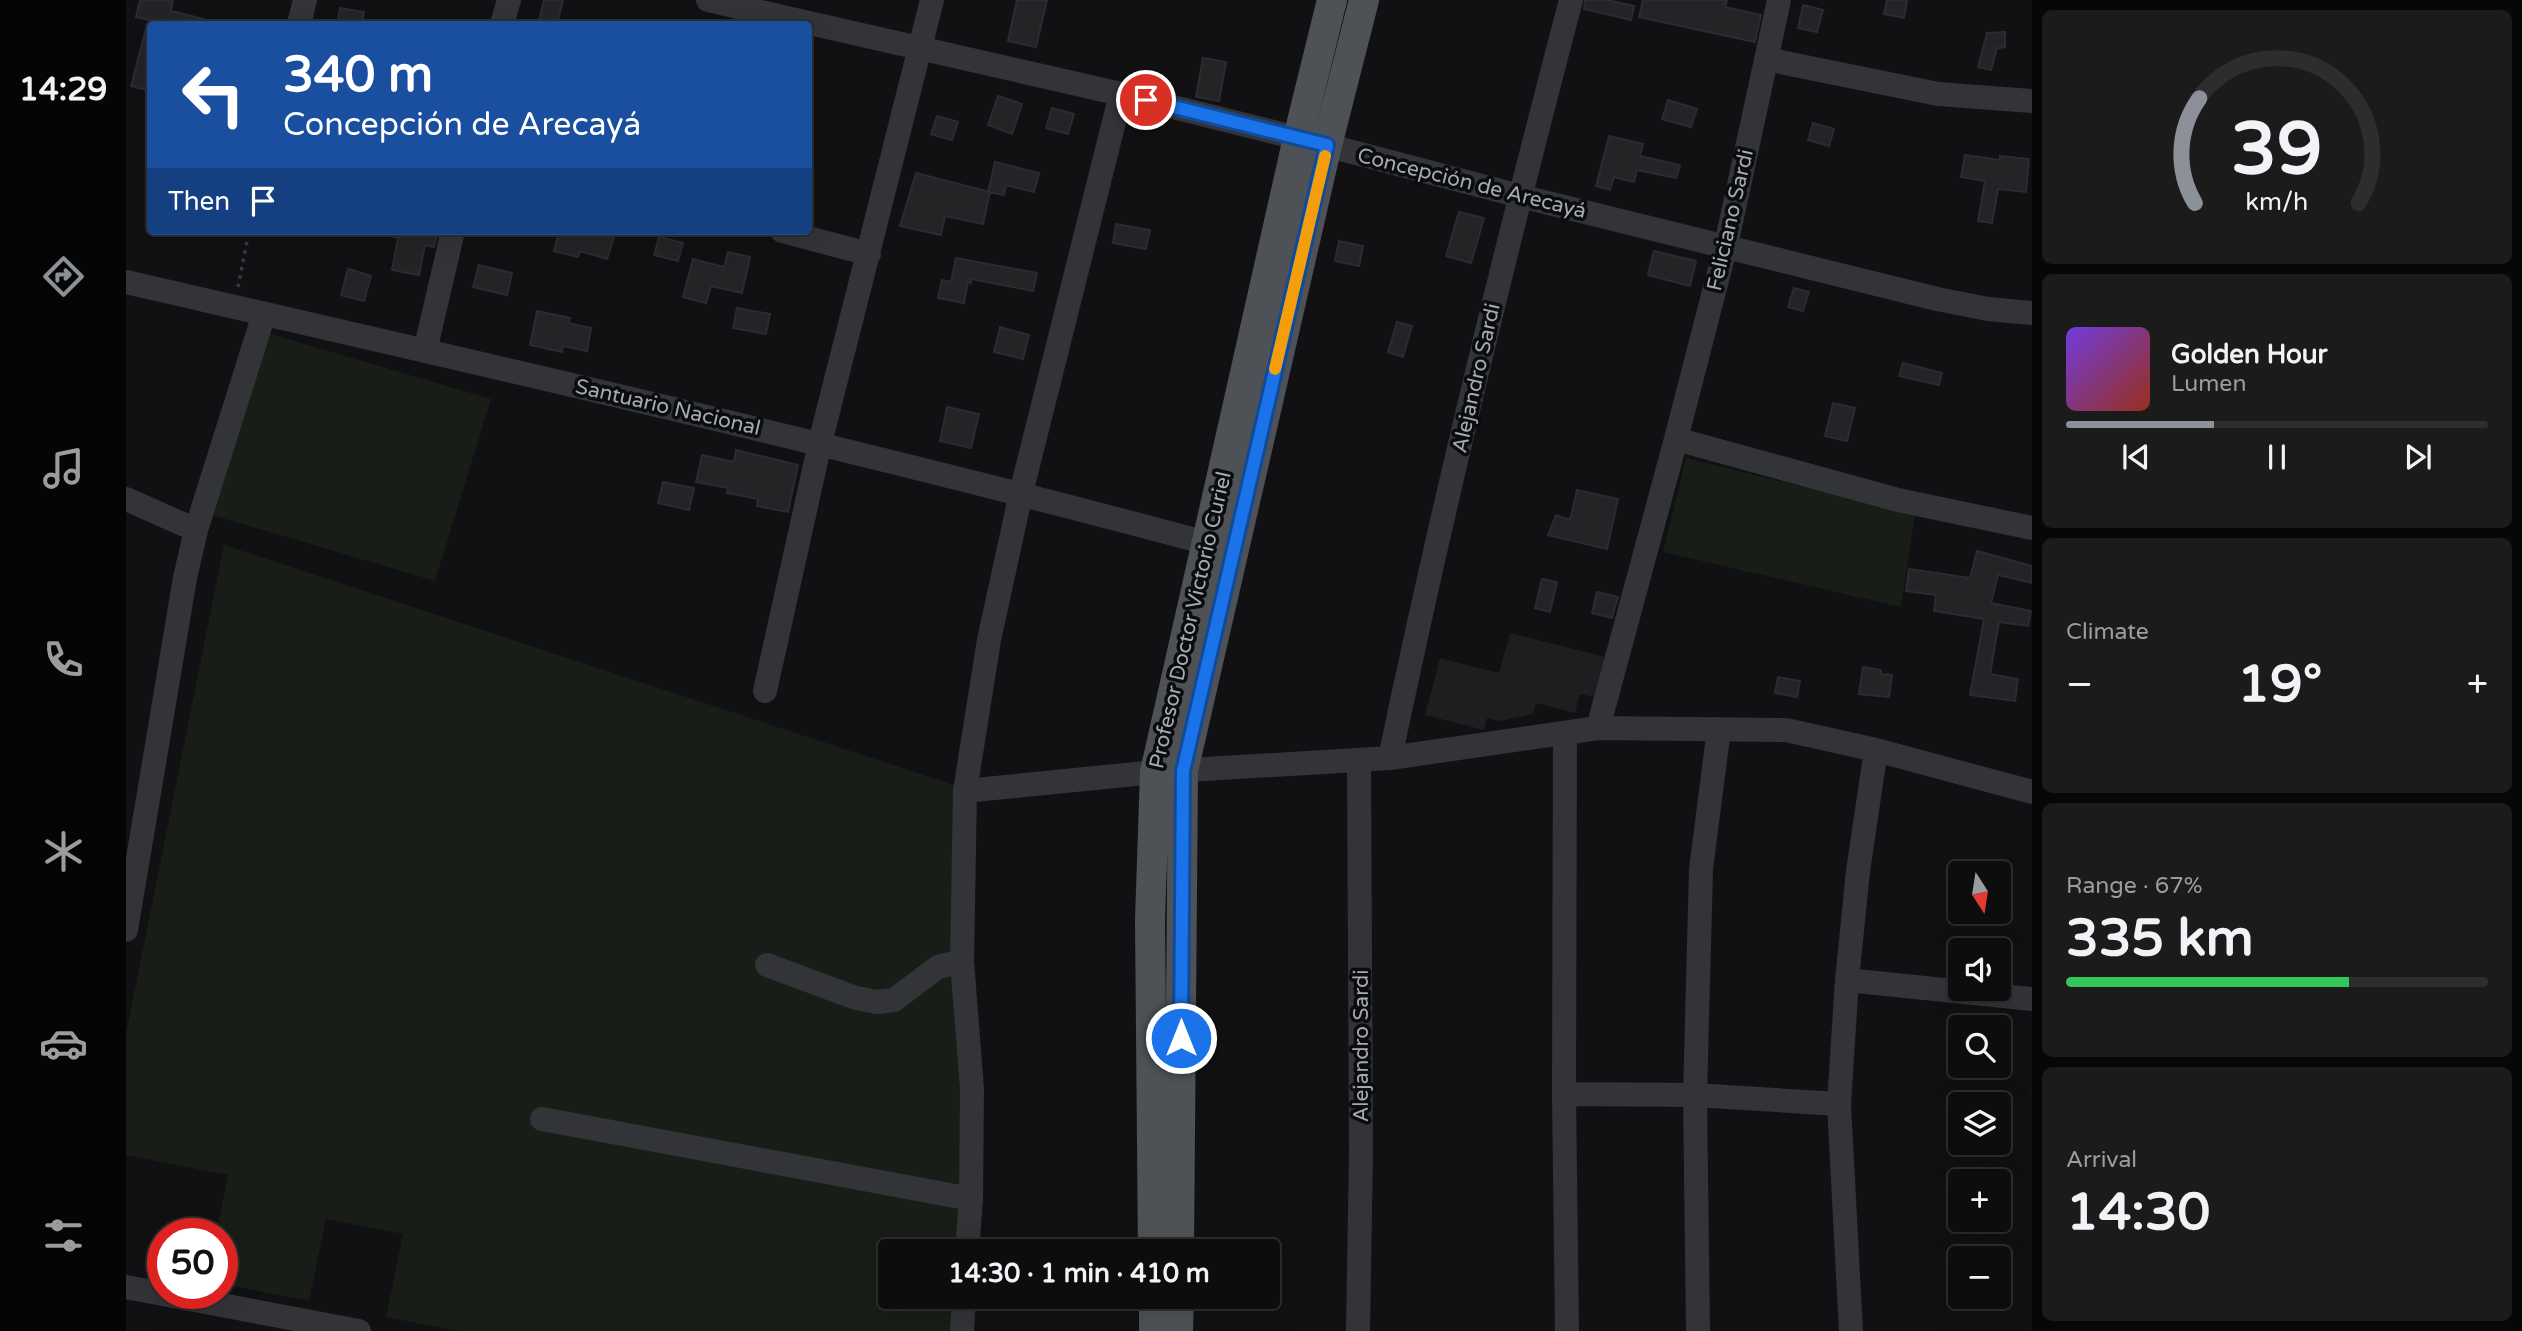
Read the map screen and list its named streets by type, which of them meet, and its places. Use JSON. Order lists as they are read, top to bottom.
{
  "streets": {
    "main road": ["Profesor Doctor Victorio Curiel"],
    "street": [
      "Concepción de Arecayá",
      "Feliciano Sardi",
      "Alejandro Sardi",
      "Santuario Nacional"
    ]
  },
  "crossings": [
    ["Concepción de Arecayá", "Feliciano Sardi"],
    ["Concepción de Arecayá", "Alejandro Sardi"],
    ["Concepción de Arecayá", "Profesor Doctor Victorio Curiel"],
    ["Santuario Nacional", "Profesor Doctor Victorio Curiel"]
  ],
  "north": "bottom",
  "page": {
    "tabs": "14:29",
    "turn": ["340 m", "Concepción de Arecayá"],
    "then": "Then",
    "song": ["Golden Hour", "Lumen"],
    "tile": [
      "Climate",
      ["Range · 67%", "335 km"],
      ["Arrival", "14:30"]
    ],
    "heat": ["−", "19°", "+"],
    "map_buttons": ["+", "−"],
    "limit": "50",
    "trip": "14:30 · 1 min · 410 m",
    "gauge": ["39", "km/h"]
  }
}
